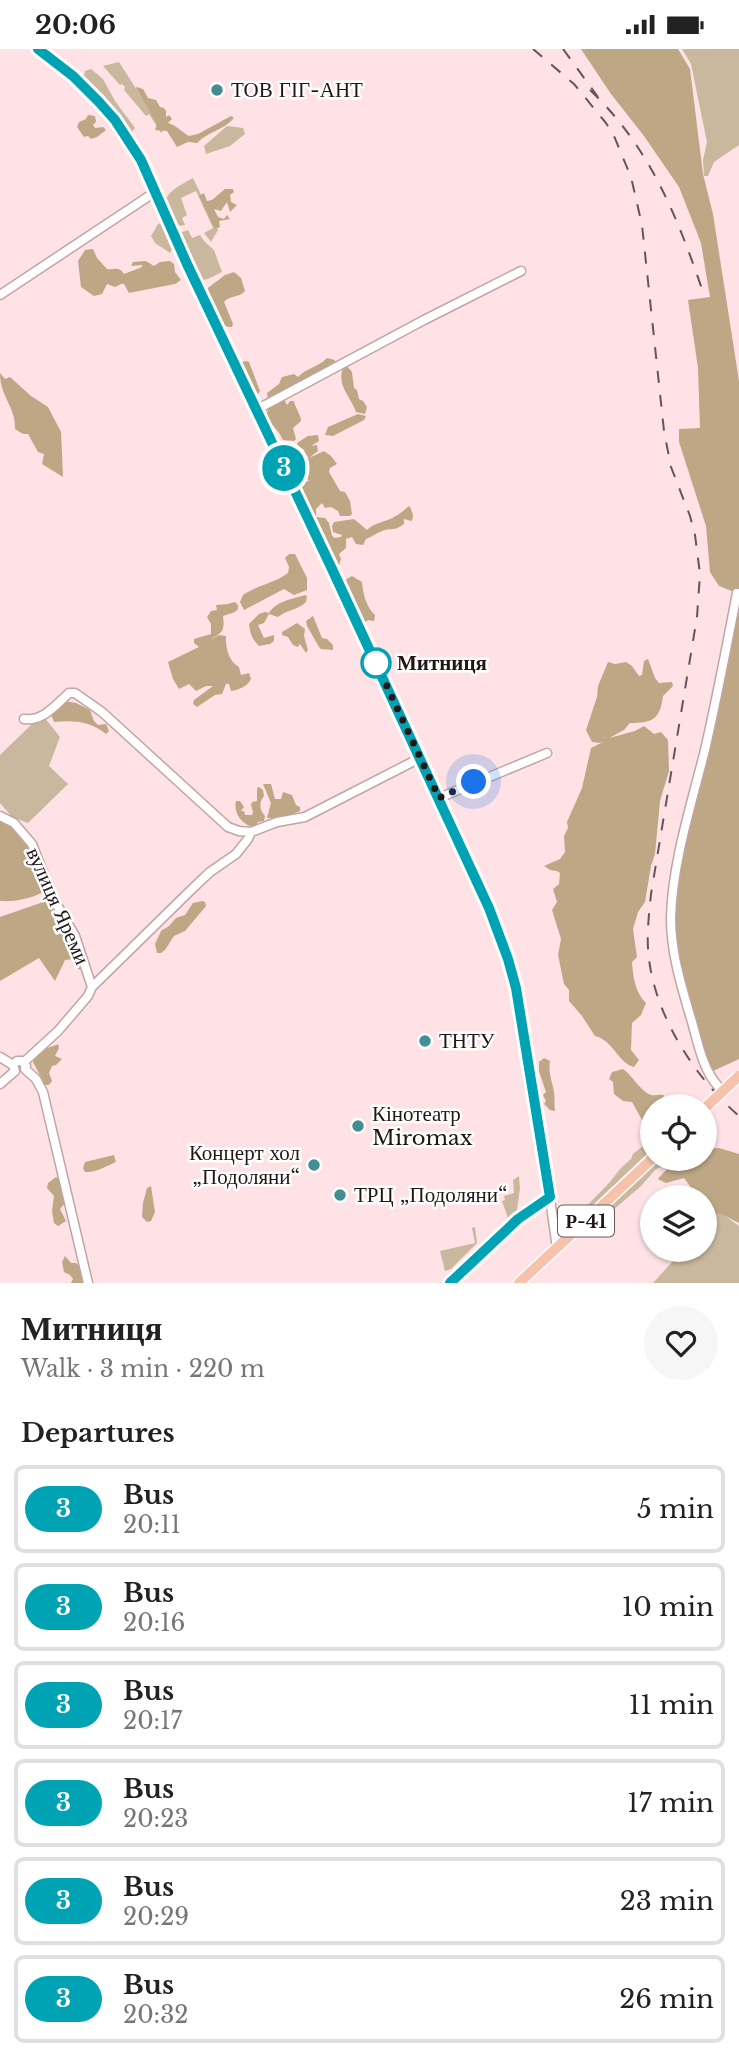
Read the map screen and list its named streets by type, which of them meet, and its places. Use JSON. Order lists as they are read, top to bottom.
{
  "streets": {
    "main road": ["Р-41"],
    "street": ["вулиця Яреми"]
  },
  "places": [
    "ТОВ ГІГ-АНТ",
    "Митниця",
    "ТНТУ",
    "Кінотеатр Miromax",
    "Концерт хол „Подоляни“",
    "ТРЦ „Подоляни“"
  ],
  "lines": ["bus line 3"],
  "page": {
    "status": "20:06",
    "on_map": "3",
    "heading": [
      ["Митниця", "Walk · 3 min · 220 m"],
      "Departures"
    ],
    "list": [
      {
        "mark": "3",
        "name": "Bus",
        "note": "20:11",
        "value": "5 min"
      },
      {
        "mark": "3",
        "name": "Bus",
        "note": "20:16",
        "value": "10 min"
      },
      {
        "mark": "3",
        "name": "Bus",
        "note": "20:17",
        "value": "11 min"
      },
      {
        "mark": "3",
        "name": "Bus",
        "note": "20:23",
        "value": "17 min"
      },
      {
        "mark": "3",
        "name": "Bus",
        "note": "20:29",
        "value": "23 min"
      },
      {
        "mark": "3",
        "name": "Bus",
        "note": "20:32",
        "value": "26 min"
      }
    ]
  }
}
